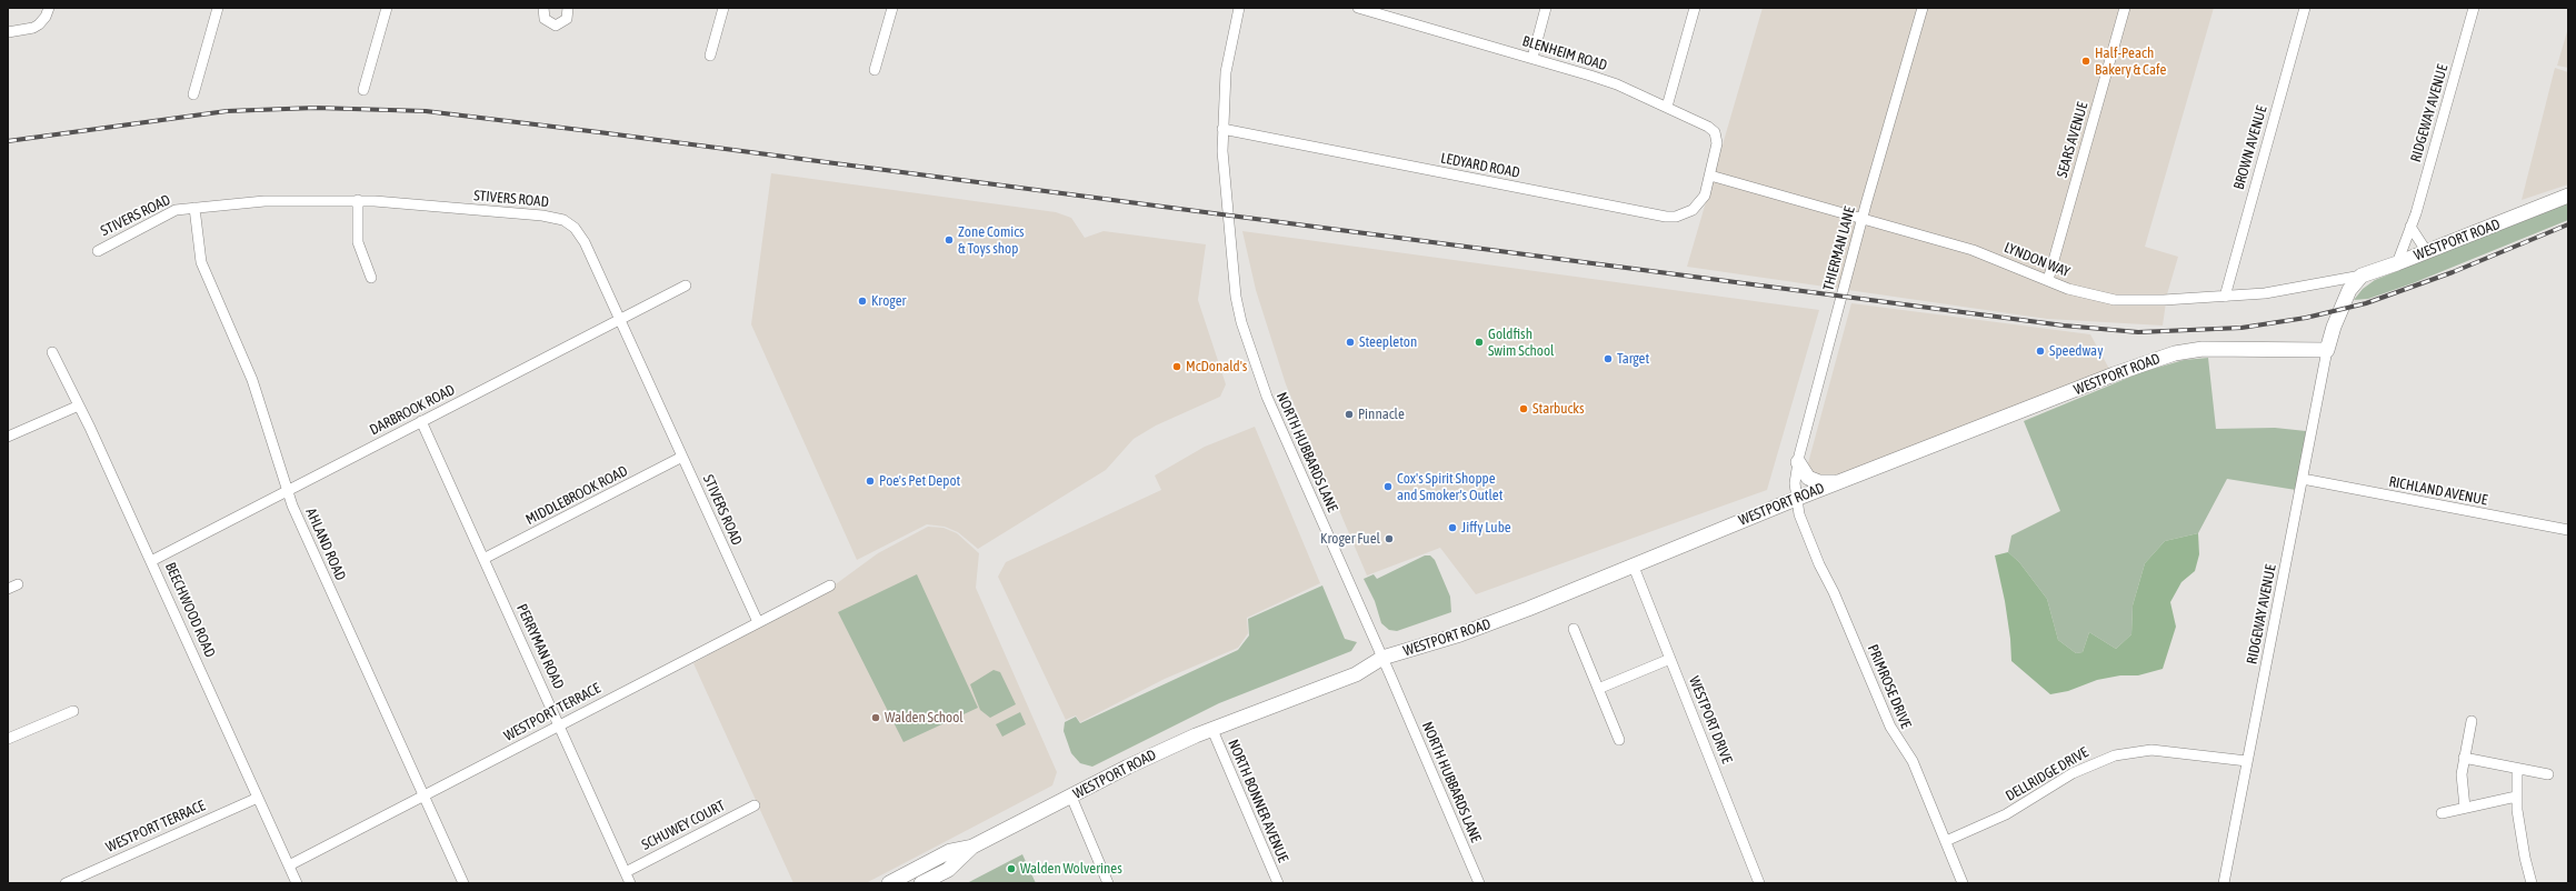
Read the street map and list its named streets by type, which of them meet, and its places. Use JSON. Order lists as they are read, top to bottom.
{
  "streets": {
    "main road": ["WESTPORT ROAD"],
    "street": [
      "BLENHEIM ROAD",
      "RIDGEWAY AVENUE",
      "SEARS AVENUE",
      "BROWN AVENUE",
      "LEDYARD ROAD",
      "STIVERS ROAD",
      "THIERMAN LANE",
      "LYNDON WAY",
      "DARBROOK ROAD",
      "NORTH HUBBARDS LANE",
      "RICHLAND AVENUE",
      "MIDDLEBROOK ROAD",
      "AHLAND ROAD",
      "BEECHWOOD ROAD",
      "PERRYMAN ROAD",
      "PRIMROSE DRIVE",
      "WESTPORT TERRACE",
      "WESTPORT DRIVE",
      "DELLRIDGE DRIVE",
      "NORTH BONNER AVENUE",
      "SCHUWEY COURT"
    ]
  },
  "crossings": [
    ["BLENHEIM ROAD", "LEDYARD ROAD"],
    ["BLENHEIM ROAD", "LYNDON WAY"],
    ["RIDGEWAY AVENUE", "WESTPORT ROAD"],
    ["RIDGEWAY AVENUE", "RICHLAND AVENUE"],
    ["RIDGEWAY AVENUE", "DELLRIDGE DRIVE"],
    ["SEARS AVENUE", "LYNDON WAY"],
    ["BROWN AVENUE", "LYNDON WAY"],
    ["LEDYARD ROAD", "LYNDON WAY"],
    ["LEDYARD ROAD", "NORTH HUBBARDS LANE"],
    ["STIVERS ROAD", "DARBROOK ROAD"],
    ["STIVERS ROAD", "MIDDLEBROOK ROAD"],
    ["STIVERS ROAD", "AHLAND ROAD"],
    ["STIVERS ROAD", "WESTPORT TERRACE"],
    ["WESTPORT ROAD", "THIERMAN LANE"],
    ["WESTPORT ROAD", "LYNDON WAY"],
    ["WESTPORT ROAD", "NORTH HUBBARDS LANE"],
    ["WESTPORT ROAD", "PRIMROSE DRIVE"],
    ["WESTPORT ROAD", "WESTPORT DRIVE"],
    ["WESTPORT ROAD", "NORTH BONNER AVENUE"],
    ["THIERMAN LANE", "LYNDON WAY"],
    ["THIERMAN LANE", "PRIMROSE DRIVE"],
    ["DARBROOK ROAD", "AHLAND ROAD"],
    ["DARBROOK ROAD", "BEECHWOOD ROAD"],
    ["DARBROOK ROAD", "PERRYMAN ROAD"],
    ["MIDDLEBROOK ROAD", "PERRYMAN ROAD"],
    ["AHLAND ROAD", "WESTPORT TERRACE"],
    ["BEECHWOOD ROAD", "WESTPORT TERRACE"],
    ["PERRYMAN ROAD", "WESTPORT TERRACE"],
    ["PERRYMAN ROAD", "SCHUWEY COURT"],
    ["PRIMROSE DRIVE", "DELLRIDGE DRIVE"]
  ],
  "places": [
    "Half-Peach Bakery & Cafe",
    "Zone Comics & Toys shop",
    "Kroger",
    "Steepleton",
    "Goldfish Swim School",
    "Speedway",
    "Target",
    "McDonald's",
    "Starbucks",
    "Pinnacle",
    "Poe's Pet Depot",
    "Cox's Spirit Shoppe and Smoker's Outlet",
    "Jiffy Lube",
    "Kroger Fuel",
    "Walden School",
    "Walden Wolverines"
  ]
}
